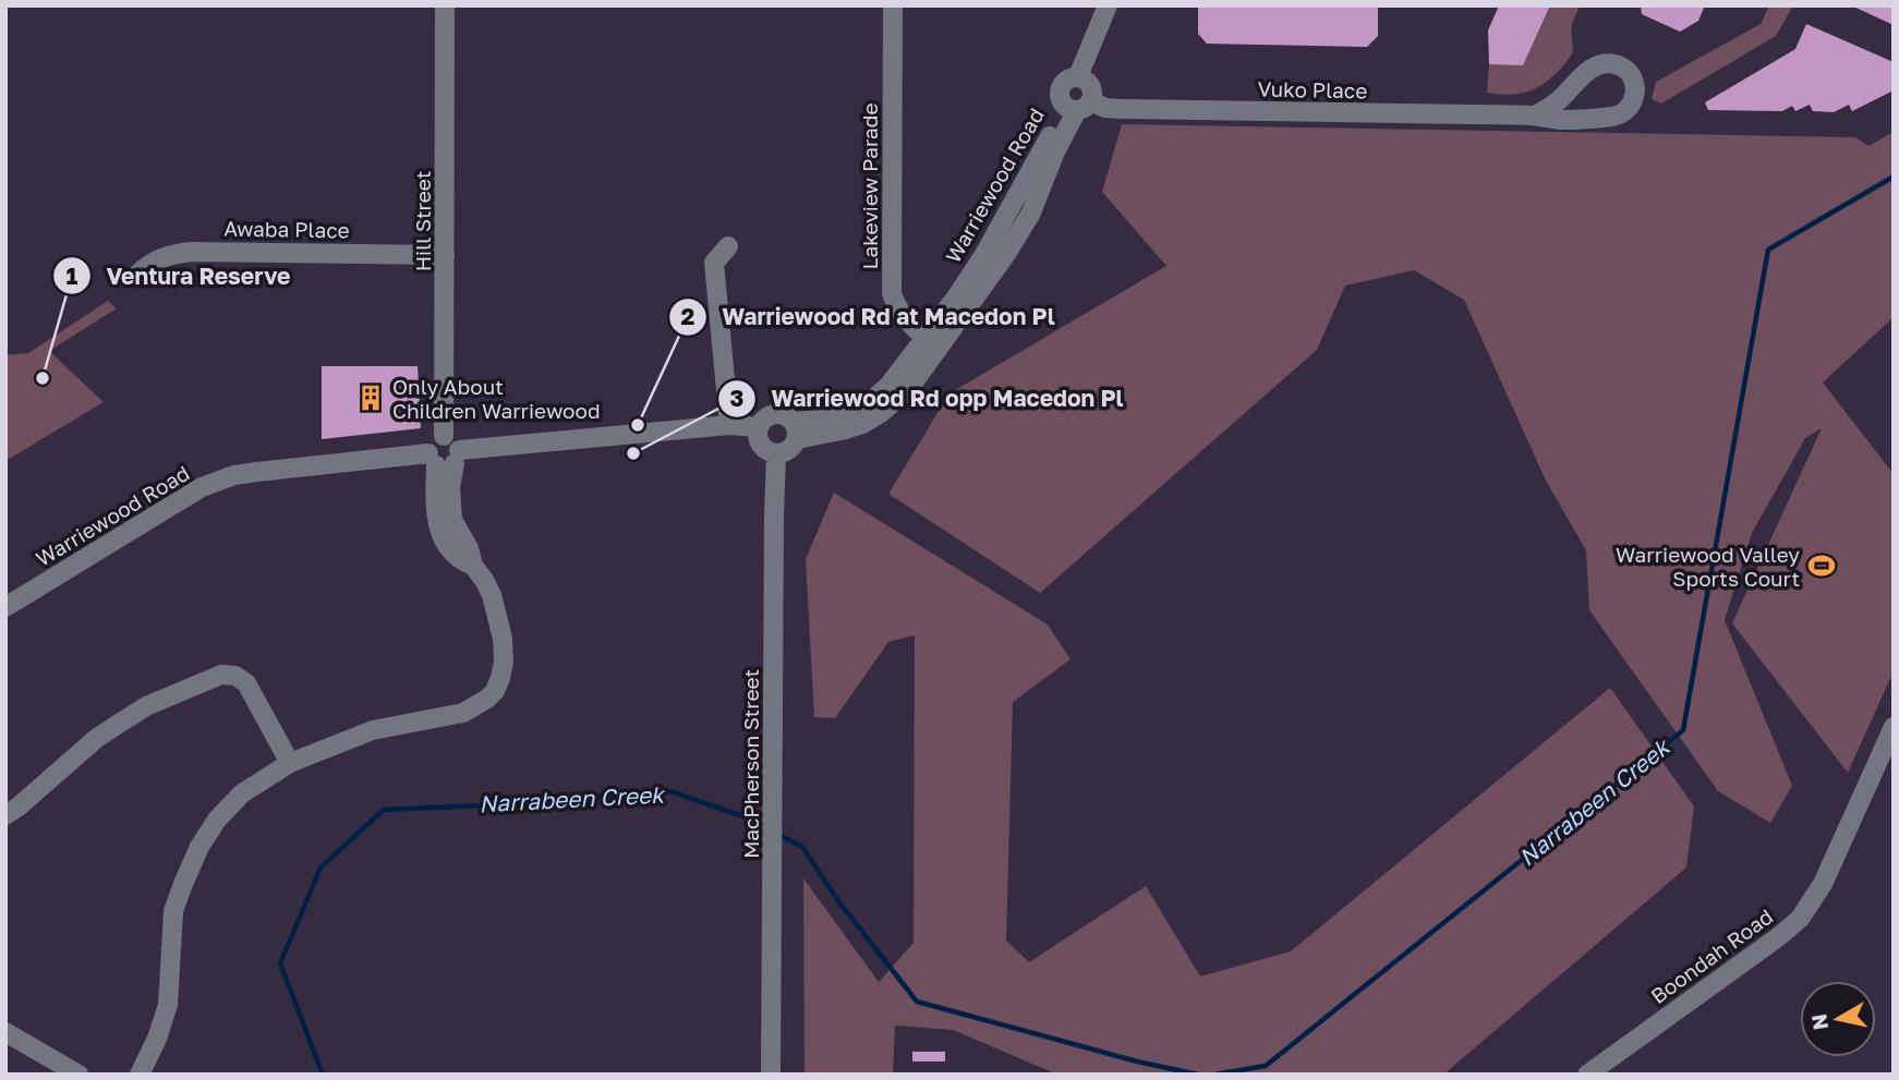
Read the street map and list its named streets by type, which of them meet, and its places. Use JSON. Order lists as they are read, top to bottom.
{
  "streets": {
    "street": [
      "Vuko Place",
      "Warriewood Road",
      "Lakeview Parade",
      "Hill Street",
      "Awaba Place",
      "MacPherson Street",
      "Boondah Road"
    ]
  },
  "crossings": [
    ["Vuko Place", "Warriewood Road"],
    ["Warriewood Road", "Lakeview Parade"],
    ["Warriewood Road", "Hill Street"],
    ["Warriewood Road", "MacPherson Street"],
    ["Hill Street", "Awaba Place"]
  ],
  "water": ["Narrabeen Creek"],
  "places": {
    "other": ["Ventura Reserve", "Warriewood Rd at Macedon Pl", "Warriewood Rd opp Macedon Pl"],
    "building": ["Only About Children Warriewood"],
    "sports": ["Warriewood Valley Sports Court"]
  },
  "north": "left"
}
